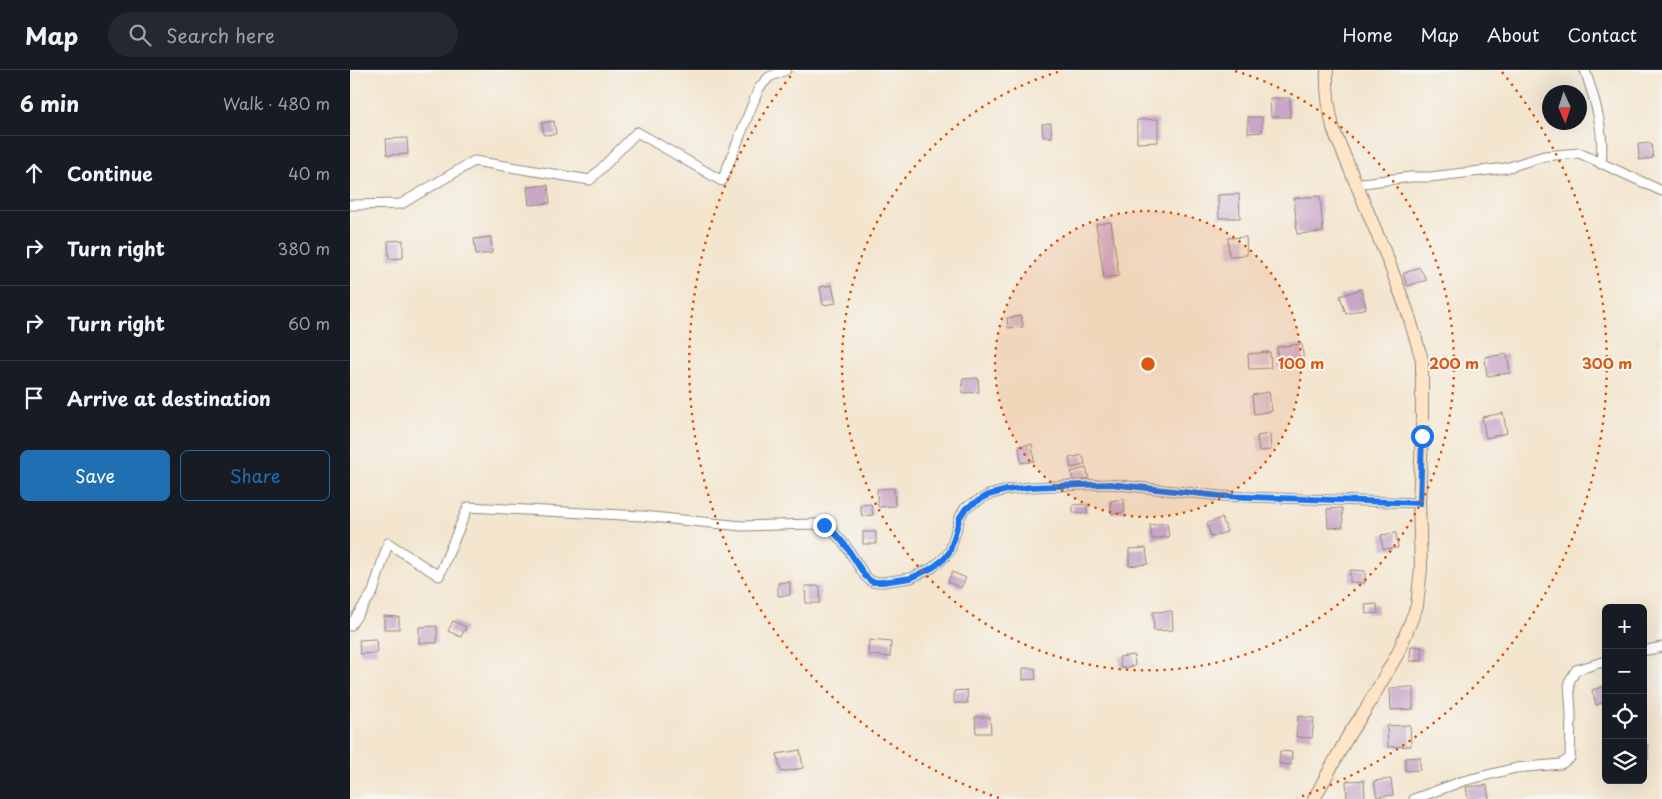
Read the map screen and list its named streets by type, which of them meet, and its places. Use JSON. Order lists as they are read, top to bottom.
{
  "north": "bottom",
  "page": {
    "header": "Map",
    "search": "Search here",
    "nav": [
      "Home",
      "Map",
      "About",
      "Contact"
    ],
    "heading": ["6 min", "Walk · 480 m"],
    "list": [
      ["Continue", "40 m"],
      ["Turn right", "380 m"],
      ["Turn right", "60 m"],
      "Arrive at destination"
    ],
    "buttons": ["Save", "Share"],
    "map_buttons": ["+", "−"]
  },
  "rings": ["100 m", "200 m", "300 m"]
}
